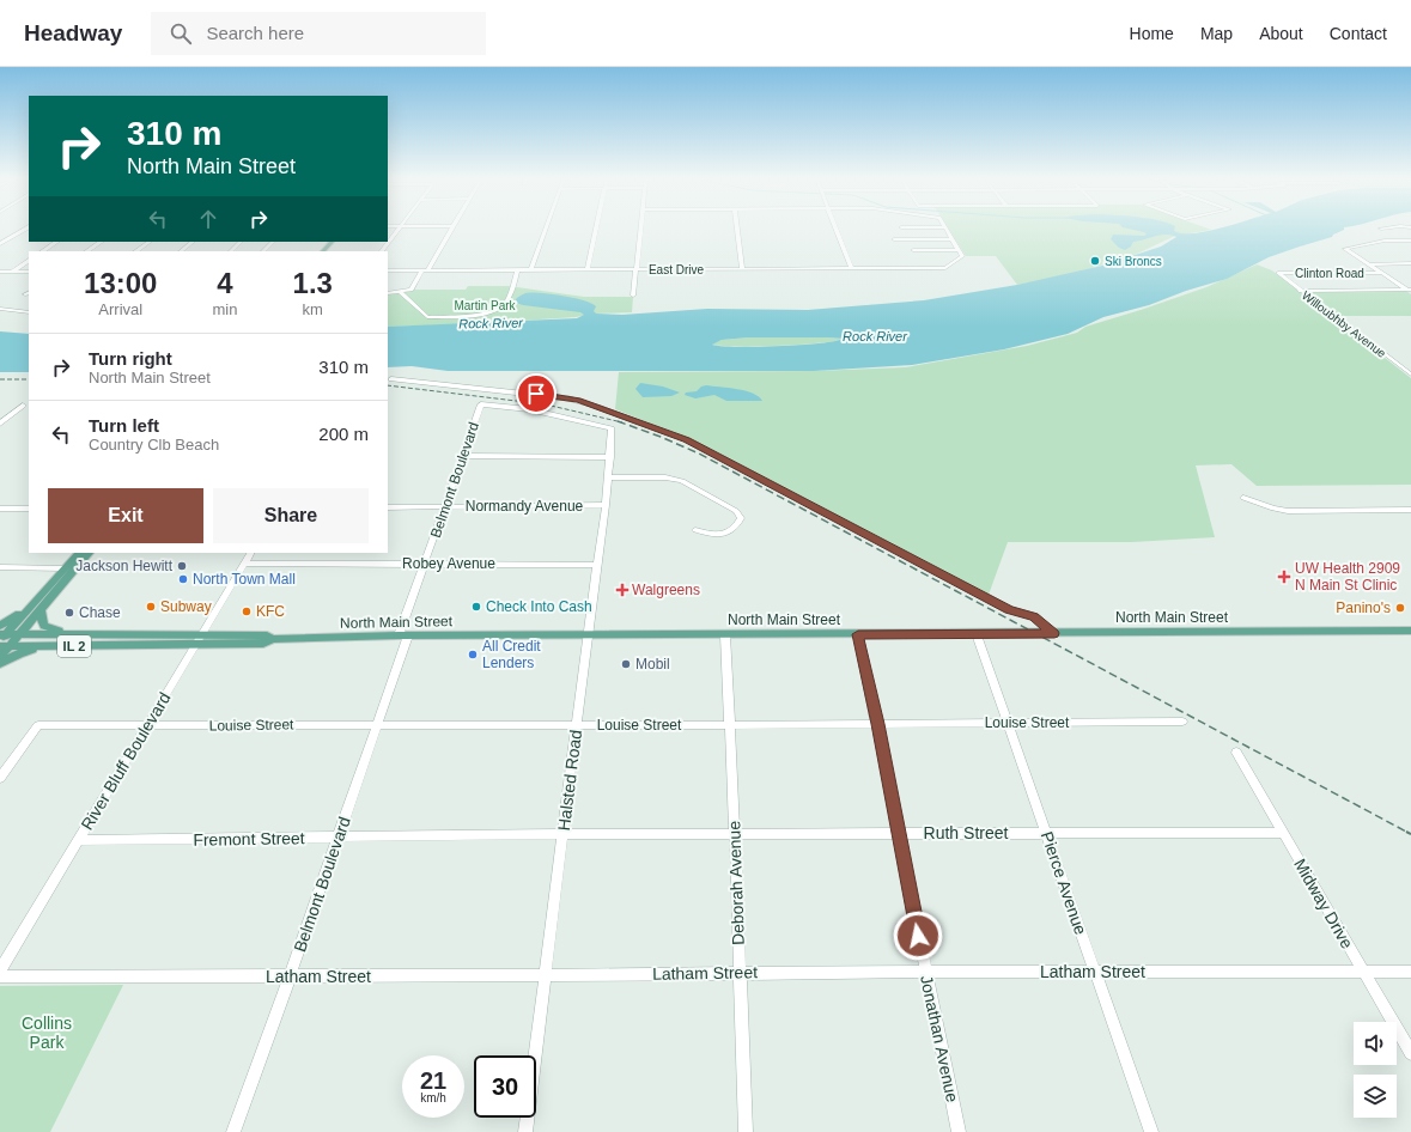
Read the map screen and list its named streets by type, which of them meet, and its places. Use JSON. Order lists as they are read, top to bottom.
{
  "streets": {
    "main road": ["North Main Street", "IL 2"],
    "street": [
      "East Drive",
      "Clinton Road",
      "Willoubhby Avenue",
      "Belmont Boulevard",
      "Normandy Avenue",
      "Robey Avenue",
      "Louise Street",
      "River Bluff Boulevard",
      "Halsted Road",
      "Ruth Street",
      "Fremont Street",
      "Deborah Avenue",
      "Pierce Avenue",
      "Midway Drive",
      "Latham Street",
      "Jonathan Avenue"
    ]
  },
  "crossings": [
    ["Clinton Road", "Willoubhby Avenue"],
    ["Belmont Boulevard", "Normandy Avenue"],
    ["Belmont Boulevard", "Robey Avenue"],
    ["Belmont Boulevard", "North Main Street"],
    ["Belmont Boulevard", "Louise Street"],
    ["Belmont Boulevard", "Halsted Road"],
    ["Belmont Boulevard", "Fremont Street"],
    ["Belmont Boulevard", "Latham Street"],
    ["Normandy Avenue", "Halsted Road"],
    ["Robey Avenue", "River Bluff Boulevard"],
    ["Robey Avenue", "Halsted Road"],
    ["North Main Street", "River Bluff Boulevard"],
    ["North Main Street", "Halsted Road"],
    ["North Main Street", "Deborah Avenue"],
    ["North Main Street", "Pierce Avenue"],
    ["North Main Street", "Jonathan Avenue"],
    ["Louise Street", "River Bluff Boulevard"],
    ["Louise Street", "Halsted Road"],
    ["Louise Street", "Deborah Avenue"],
    ["Louise Street", "Pierce Avenue"],
    ["Louise Street", "Jonathan Avenue"],
    ["River Bluff Boulevard", "Fremont Street"],
    ["Halsted Road", "Ruth Street"],
    ["Halsted Road", "Fremont Street"],
    ["Halsted Road", "Latham Street"],
    ["Ruth Street", "Fremont Street"],
    ["Ruth Street", "Deborah Avenue"],
    ["Ruth Street", "Pierce Avenue"],
    ["Ruth Street", "Midway Drive"],
    ["Ruth Street", "Jonathan Avenue"],
    ["Deborah Avenue", "Latham Street"],
    ["Pierce Avenue", "Latham Street"],
    ["Midway Drive", "Latham Street"],
    ["Latham Street", "Jonathan Avenue"]
  ],
  "water": ["Rock River"],
  "parks": ["Martin Park", "Collins Park"],
  "places": {
    "other": [
      "Ski Broncs",
      "Jackson Hewitt",
      "North Town Mall",
      "Subway",
      "Check Into Cash",
      "Panino's",
      "KFC",
      "Chase",
      "All Credit Lenders",
      "Mobil"
    ],
    "health": ["UW Health 2909 N Main St Clinic", "Walgreens"]
  },
  "page": {
    "header": "Headway",
    "search": "Search here",
    "nav": [
      "Home",
      "Map",
      "About",
      "Contact"
    ],
    "turn": ["310 m", "North Main Street"],
    "eta": [
      "13:00",
      "Arrival",
      "4",
      "min",
      "1.3",
      "km"
    ],
    "list": [
      {
        "name": "Turn right",
        "note": "North Main Street",
        "value": "310 m"
      },
      {
        "name": "Turn left",
        "note": "Country Clb Beach",
        "value": "200 m"
      }
    ],
    "buttons": ["Exit", "Share"],
    "speed": "21 km/h",
    "limit": "30"
  }
}
